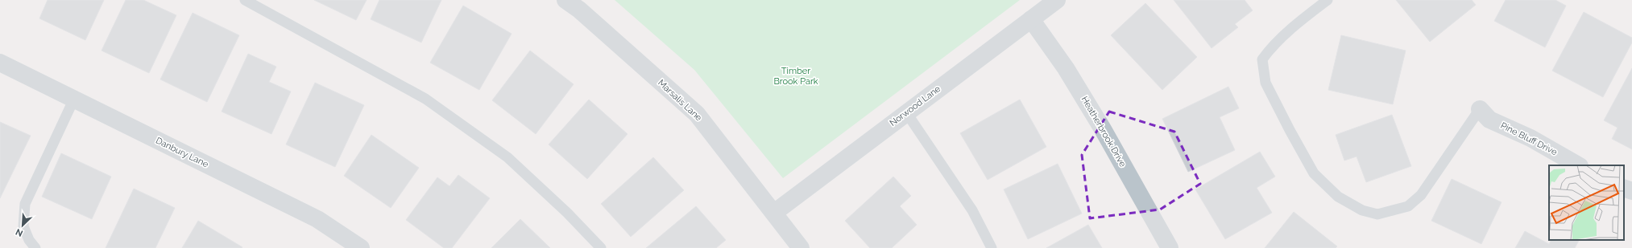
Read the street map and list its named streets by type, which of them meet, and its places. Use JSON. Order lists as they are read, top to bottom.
{
  "streets": {
    "street": [
      "Marsalis Lane",
      "Norwood Lane",
      "Heatherbrook Drive",
      "Pine Bluff Drive",
      "Danbury Lane"
    ]
  },
  "crossings": [
    ["Marsalis Lane", "Norwood Lane"],
    ["Norwood Lane", "Heatherbrook Drive"]
  ],
  "parks": ["Timber Brook Park"],
  "north": "bottom left"
}
